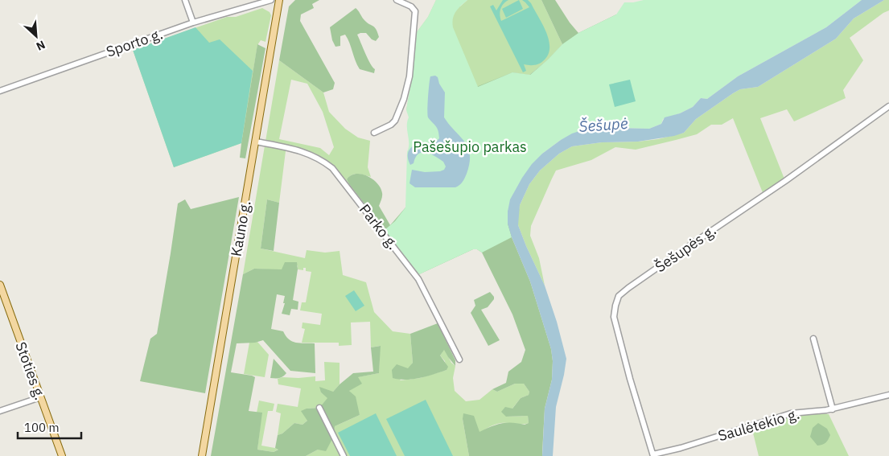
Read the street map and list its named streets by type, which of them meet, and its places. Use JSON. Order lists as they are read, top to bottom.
{
  "streets": {
    "main road": ["Kauno g.", "Stoties g."],
    "street": [
      "Sporto g.",
      "Parko g.",
      "Šešupės g.",
      "Saulėtekio g."
    ]
  },
  "crossings": [
    ["Parko g.", "Kauno g."],
    ["Šešupės g.", "Saulėtekio g."]
  ],
  "water": ["Šešupė"],
  "parks": ["Pašešupio parkas"],
  "scale_bar": "100 m",
  "north": "bottom right"
}
